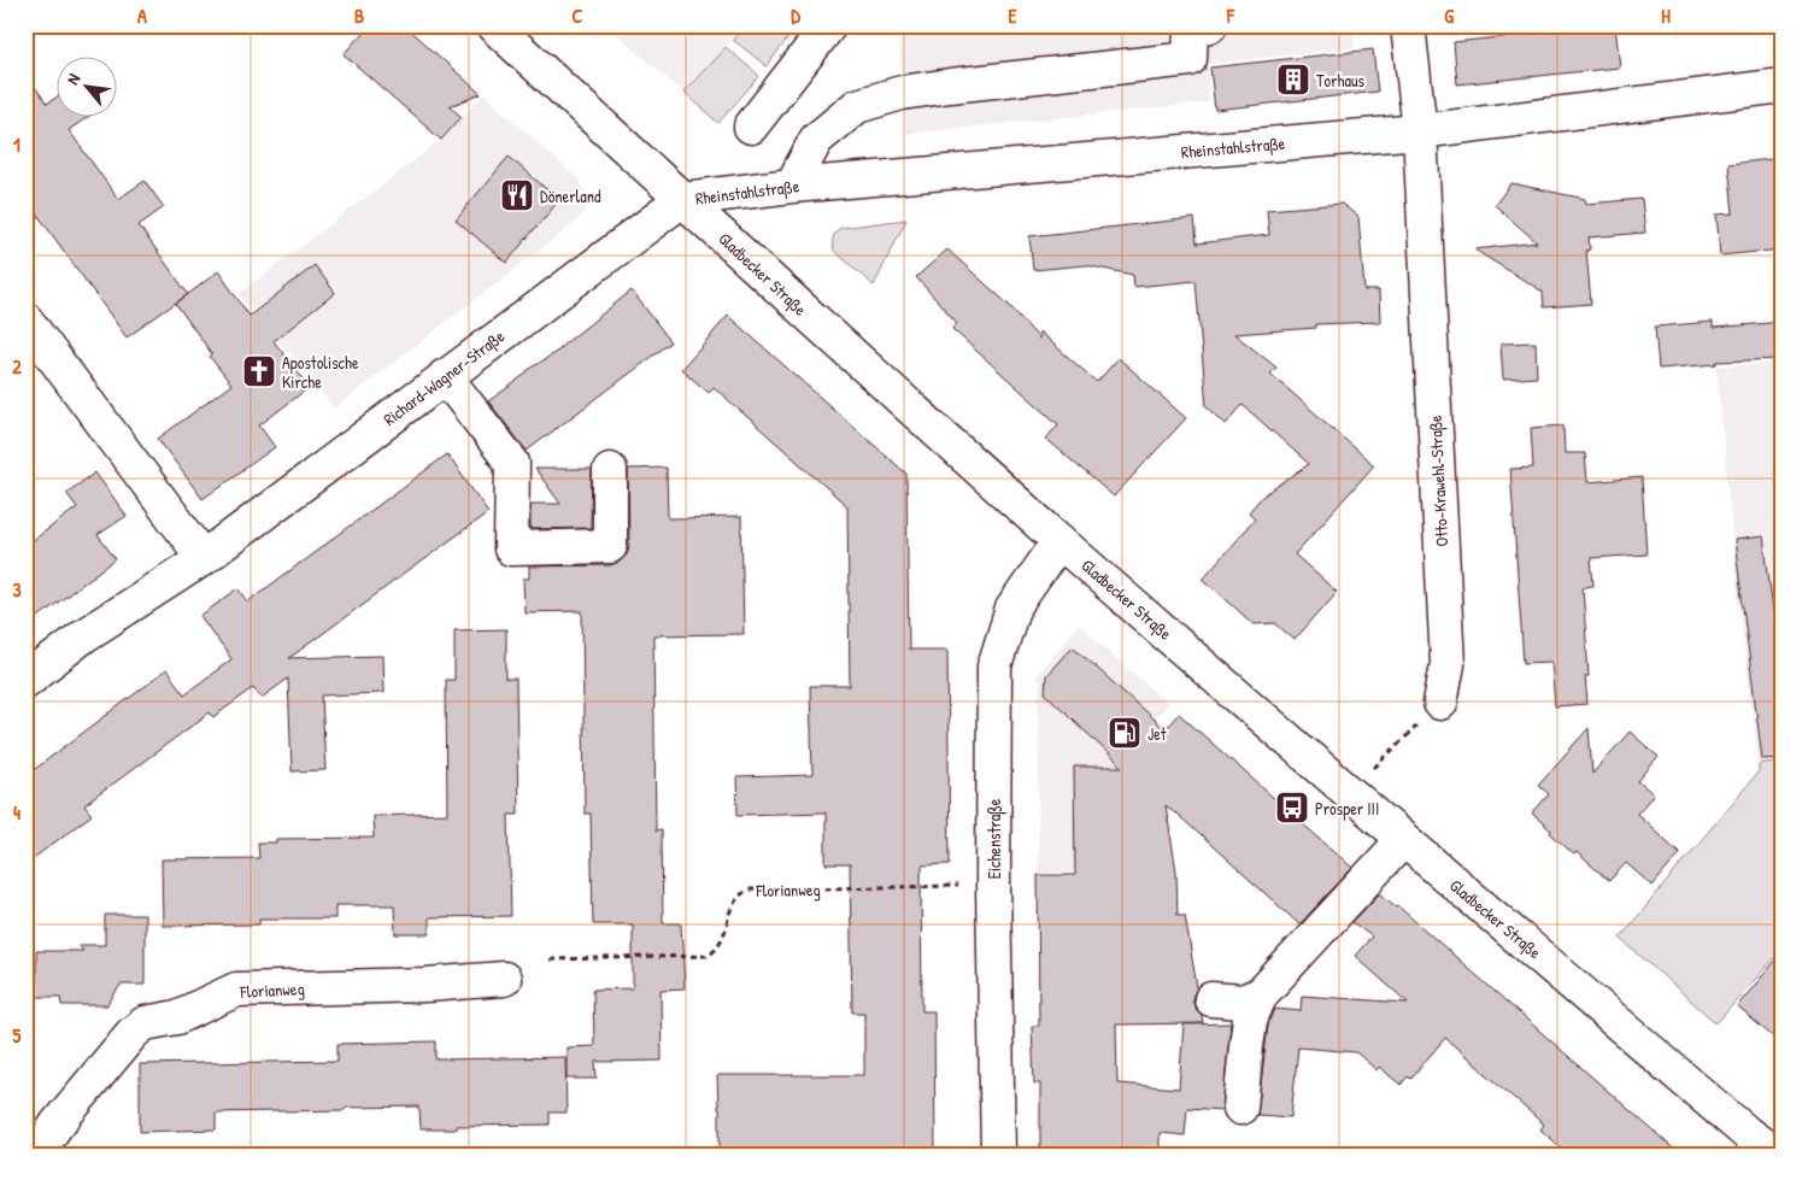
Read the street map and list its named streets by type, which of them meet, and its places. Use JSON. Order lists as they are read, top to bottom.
{
  "streets": {
    "street": [
      "Rheinstahlstraße",
      "Gladbecker Straße",
      "Richard-Wagner-Straße",
      "Otto-Krawehl-Straße",
      "Eichenstraße",
      "Florianweg"
    ]
  },
  "crossings": [
    ["Rheinstahlstraße", "Gladbecker Straße"],
    ["Rheinstahlstraße", "Richard-Wagner-Straße"],
    ["Rheinstahlstraße", "Otto-Krawehl-Straße"],
    ["Gladbecker Straße", "Richard-Wagner-Straße"],
    ["Gladbecker Straße", "Eichenstraße"],
    ["Eichenstraße", "Florianweg"]
  ],
  "places": {
    "building": ["Torhaus"],
    "restaurant": ["Dönerland"],
    "church": ["Apostolische Kirche"],
    "fuel station": ["Jet"],
    "bus stop": ["Prosper III"]
  },
  "north": "top left",
  "grid": {
    "columns": [
      "A",
      "B",
      "C",
      "D",
      "E",
      "F",
      "G",
      "H"
    ],
    "rows": [
      "1",
      "2",
      "3",
      "4",
      "5"
    ]
  }
}
